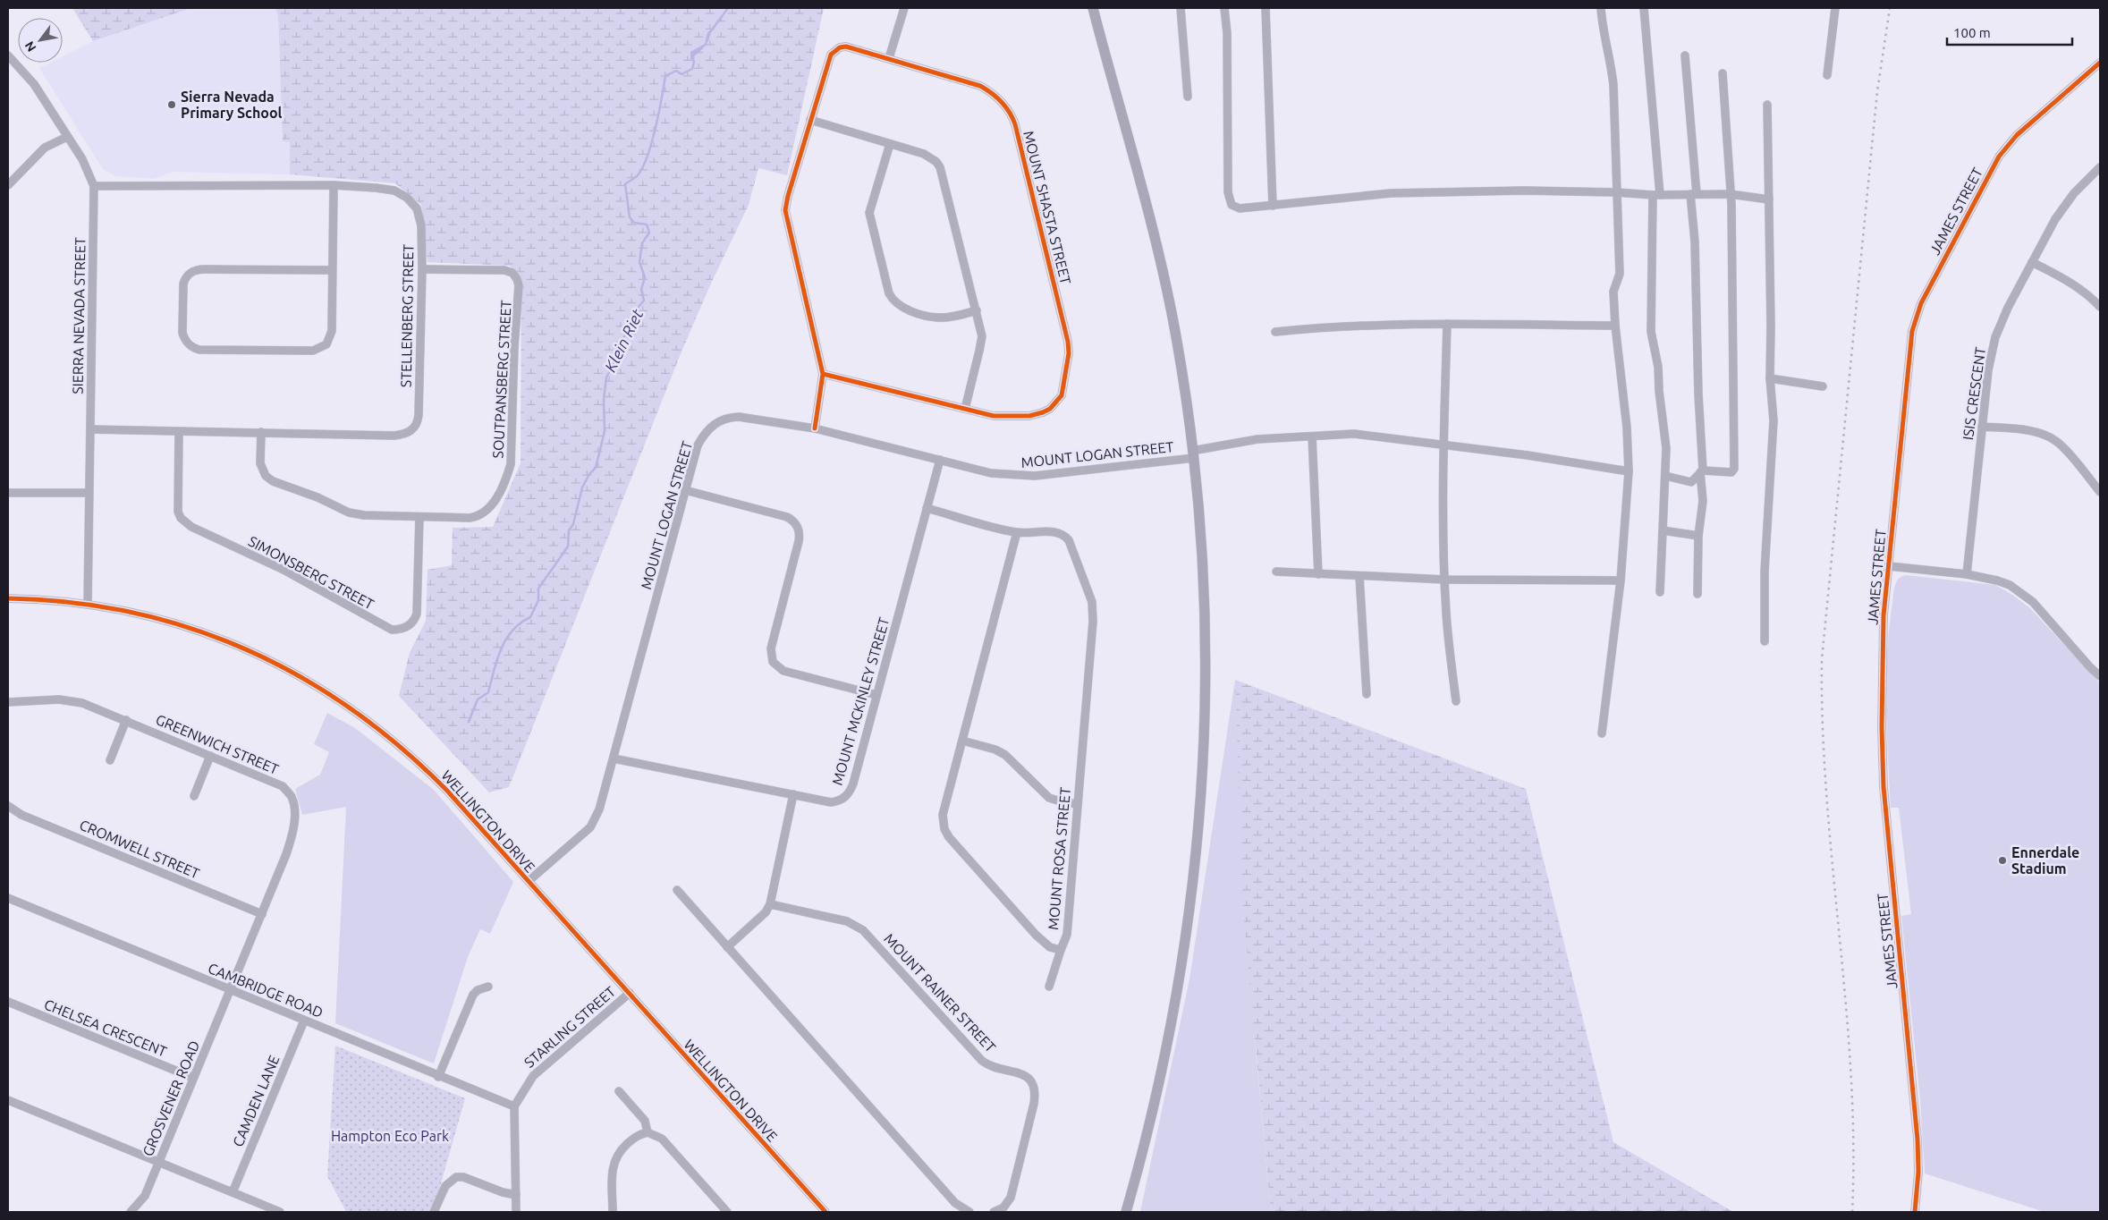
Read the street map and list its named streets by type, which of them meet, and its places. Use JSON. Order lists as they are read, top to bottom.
{
  "streets": {
    "street": [
      "MOUNT SHASTA STREET",
      "JAMES STREET",
      "SIERRA NEVADA STREET",
      "STELLENBERG STREET",
      "SOUTPANSBERG STREET",
      "ISIS CRESCENT",
      "MOUNT LOGAN STREET",
      "SIMONSBERG STREET",
      "MOUNT MCKINLEY STREET",
      "GREENWICH STREET",
      "WELLINGTON DRIVE",
      "CROMWELL STREET",
      "MOUNT ROSA STREET",
      "CAMBRIDGE ROAD",
      "MOUNT RAINER STREET",
      "STARLING STREET",
      "CHELSEA CRESCENT",
      "GROSVENER ROAD",
      "CAMDEN LANE"
    ]
  },
  "crossings": [
    ["MOUNT SHASTA STREET", "MOUNT LOGAN STREET"],
    ["SIERRA NEVADA STREET", "STELLENBERG STREET"],
    ["SIERRA NEVADA STREET", "WELLINGTON DRIVE"],
    ["STELLENBERG STREET", "SOUTPANSBERG STREET"],
    ["STELLENBERG STREET", "SIMONSBERG STREET"],
    ["SOUTPANSBERG STREET", "SIMONSBERG STREET"],
    ["MOUNT LOGAN STREET", "MOUNT MCKINLEY STREET"],
    ["MOUNT LOGAN STREET", "WELLINGTON DRIVE"],
    ["MOUNT MCKINLEY STREET", "MOUNT ROSA STREET"],
    ["GREENWICH STREET", "CROMWELL STREET"],
    ["GREENWICH STREET", "CAMBRIDGE ROAD"],
    ["GREENWICH STREET", "GROSVENER ROAD"],
    ["WELLINGTON DRIVE", "STARLING STREET"],
    ["CAMBRIDGE ROAD", "STARLING STREET"],
    ["CAMBRIDGE ROAD", "GROSVENER ROAD"],
    ["CAMBRIDGE ROAD", "CAMDEN LANE"],
    ["CHELSEA CRESCENT", "GROSVENER ROAD"]
  ],
  "water": ["Klein Riet"],
  "parks": ["Hampton Eco Park"],
  "places": ["Sierra Nevada Primary School", "Ennerdale Stadium"],
  "scale_bar": "100 m",
  "north": "bottom left"
}
